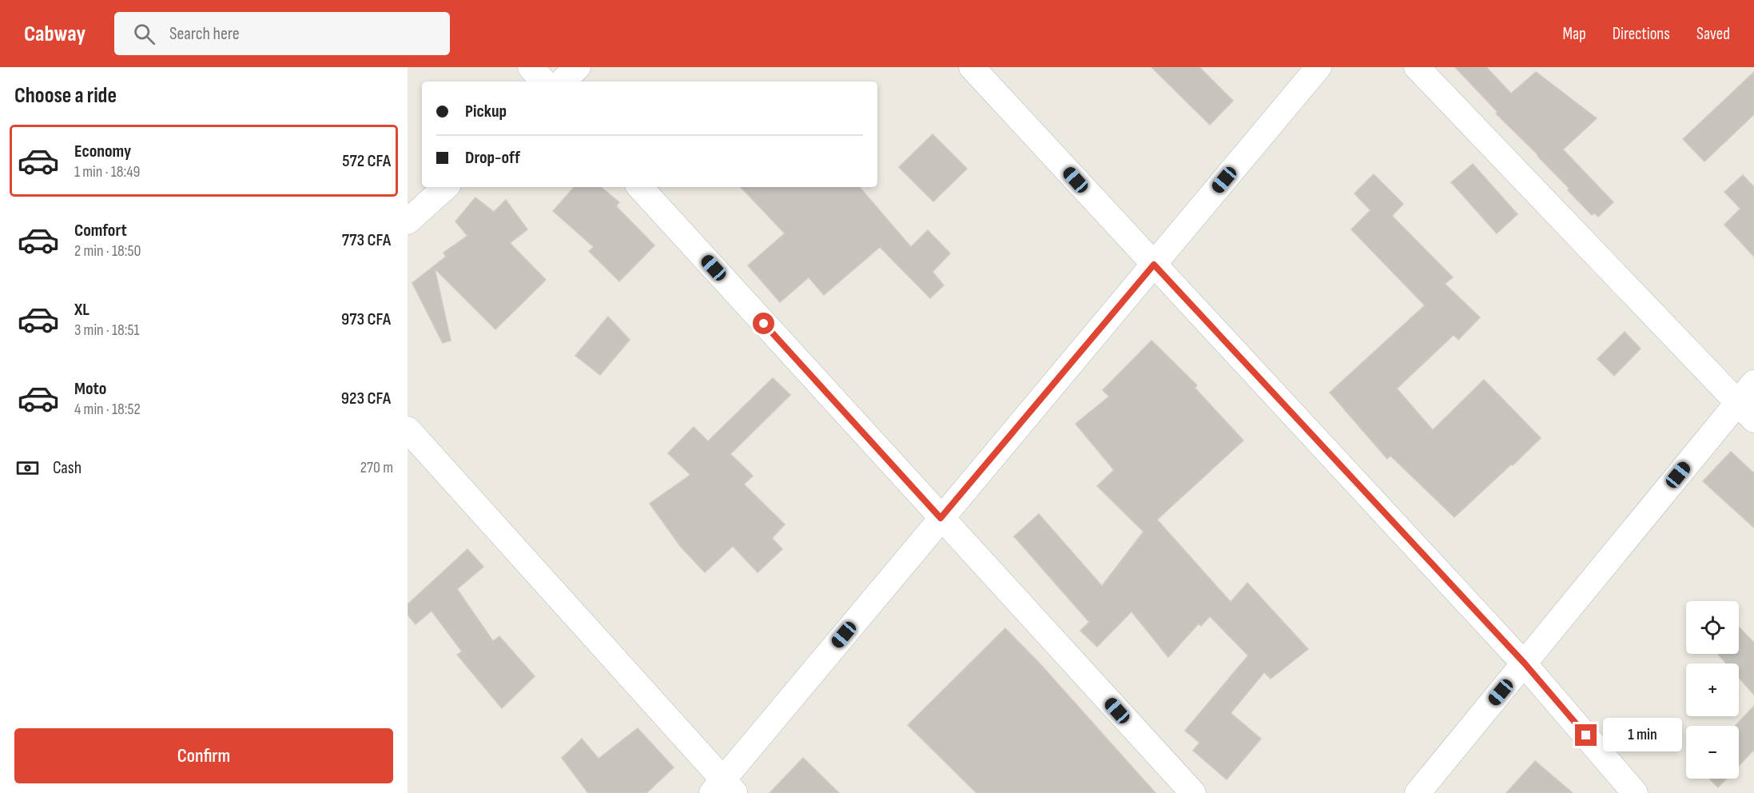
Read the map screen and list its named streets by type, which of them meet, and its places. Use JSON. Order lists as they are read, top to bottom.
{
  "page": {
    "header": "Cabway",
    "search": "Search here",
    "nav": ["Map", "Directions", "Saved"],
    "heading": "Choose a ride",
    "banner": ["Pickup", "Drop-off"],
    "list": [
      {
        "name": "Economy",
        "note": "1 min · 18:49",
        "value": "572 CFA"
      },
      {
        "name": "Comfort",
        "note": "2 min · 18:50",
        "value": "773 CFA"
      },
      {
        "name": "XL",
        "note": "3 min · 18:51",
        "value": "973 CFA"
      },
      {
        "name": "Moto",
        "note": "4 min · 18:52",
        "value": "923 CFA"
      }
    ],
    "pay": ["Cash", "270 m"],
    "map_buttons": ["+", "−"],
    "bubble": "1 min",
    "buttons": "Confirm"
  }
}
